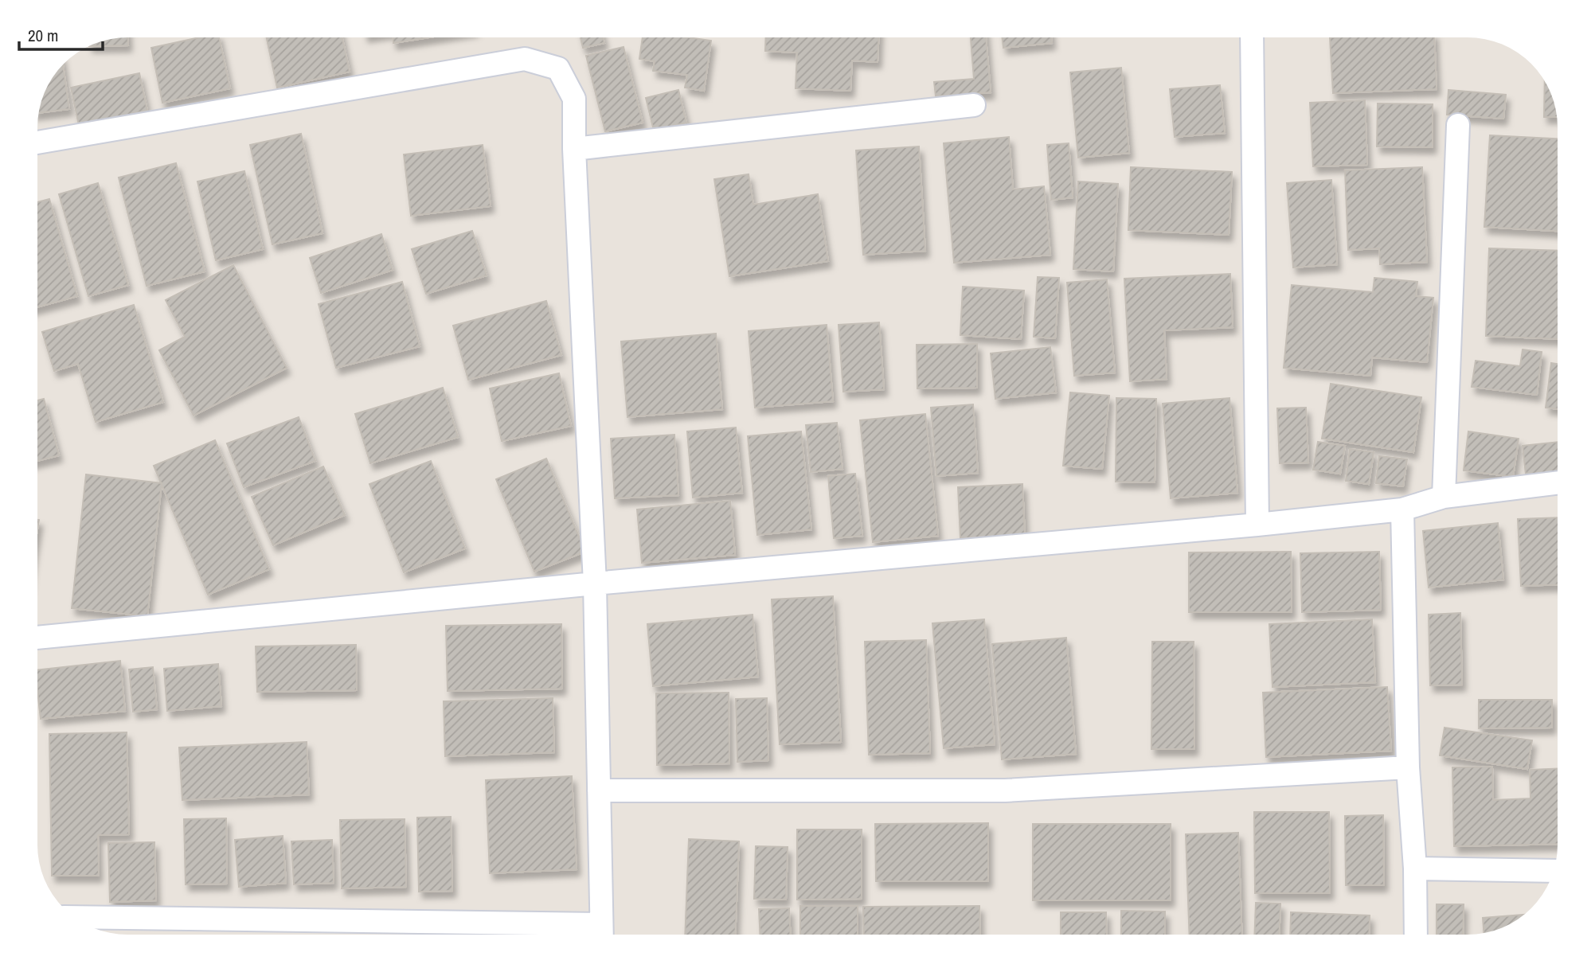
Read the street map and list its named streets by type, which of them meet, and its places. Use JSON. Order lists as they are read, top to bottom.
{
  "scale_bar": "20 m"
}
